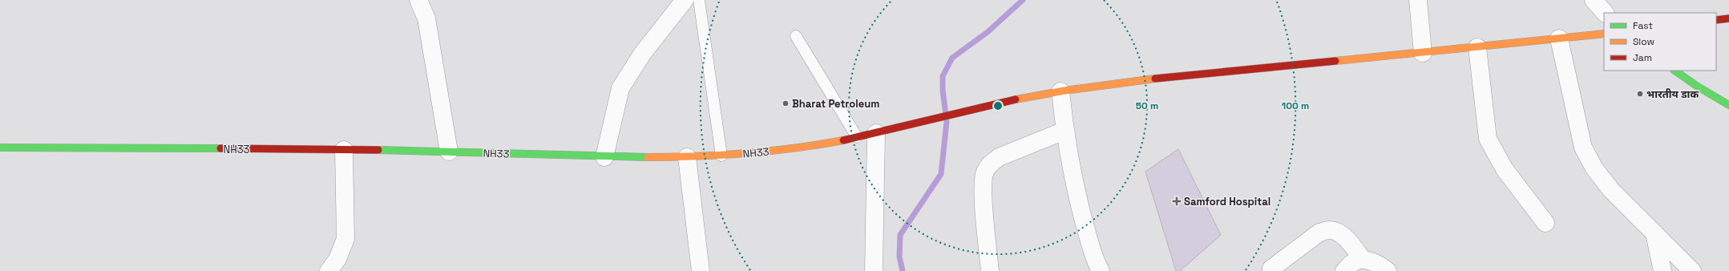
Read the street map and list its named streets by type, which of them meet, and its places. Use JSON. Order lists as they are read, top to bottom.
{
  "streets": {
    "main road": ["NH33"]
  },
  "places": {
    "other": ["भारतीय डाक", "Bharat Petroleum"],
    "health": ["Samford Hospital"]
  },
  "legend": ["Fast", "Slow", "Jam"],
  "rings": ["50 m", "100 m"]
}
